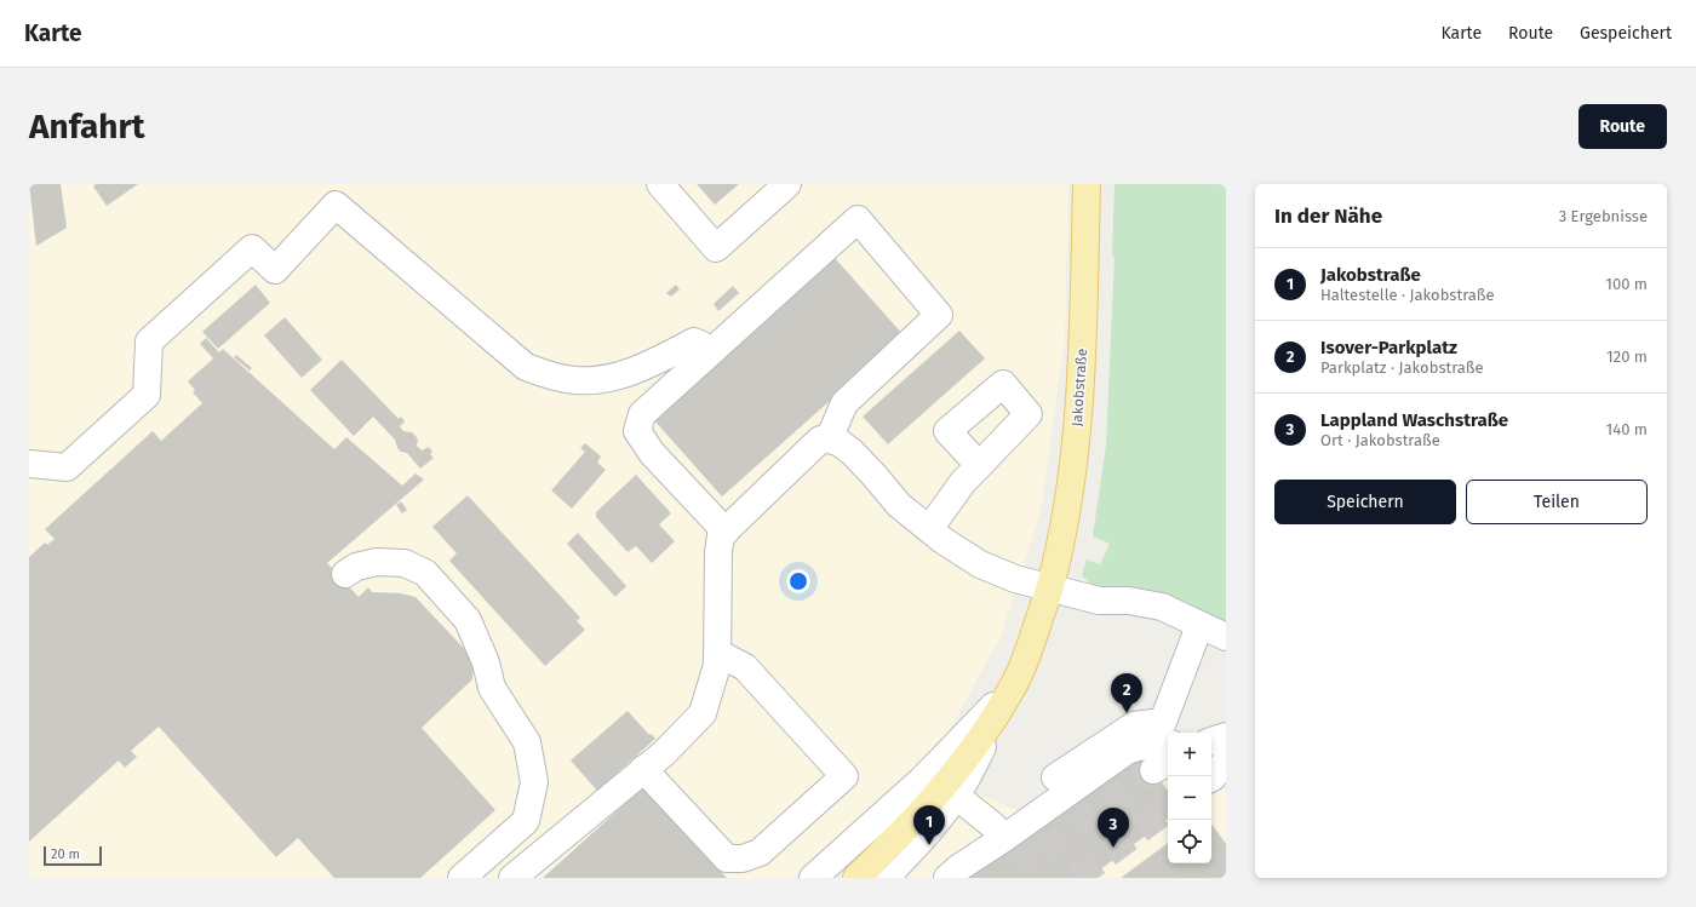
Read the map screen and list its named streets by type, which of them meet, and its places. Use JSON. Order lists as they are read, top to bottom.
{
  "streets": {
    "main road": ["Jakobstraße"]
  },
  "scale_bar": "20 m",
  "page": {
    "header": "Karte",
    "nav": ["Karte", "Route", "Gespeichert"],
    "buttons": [
      "Route",
      ["Speichern", "Teilen"]
    ],
    "title": "Anfahrt",
    "heading": ["In der Nähe", "3 Ergebnisse"],
    "list": [
      {
        "mark": "1",
        "name": "Jakobstraße",
        "note": "Haltestelle · Jakobstraße",
        "value": "100 m"
      },
      {
        "mark": "2",
        "name": "Isover-Parkplatz",
        "note": "Parkplatz · Jakobstraße",
        "value": "120 m"
      },
      {
        "mark": "3",
        "name": "Lappland Waschstraße",
        "note": "Ort · Jakobstraße",
        "value": "140 m"
      }
    ],
    "pins": ["2", "1", "3"],
    "map_buttons": ["+", "−"],
    "scale": "20 m"
  }
}
